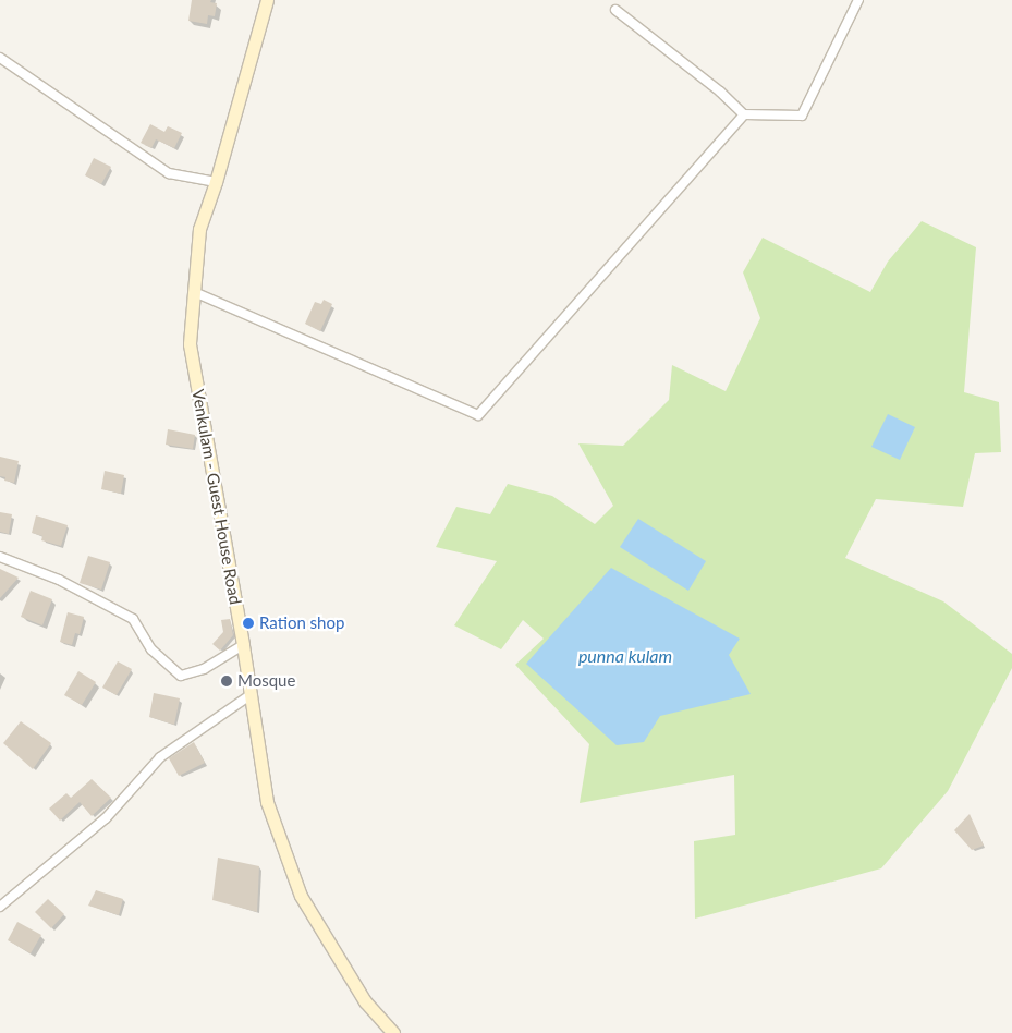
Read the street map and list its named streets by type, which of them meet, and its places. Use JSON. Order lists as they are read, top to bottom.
{
  "streets": {
    "main road": ["Venkulam - Guest House Road"]
  },
  "water": ["punna kulam"],
  "places": ["Ration shop", "Mosque"]
}
